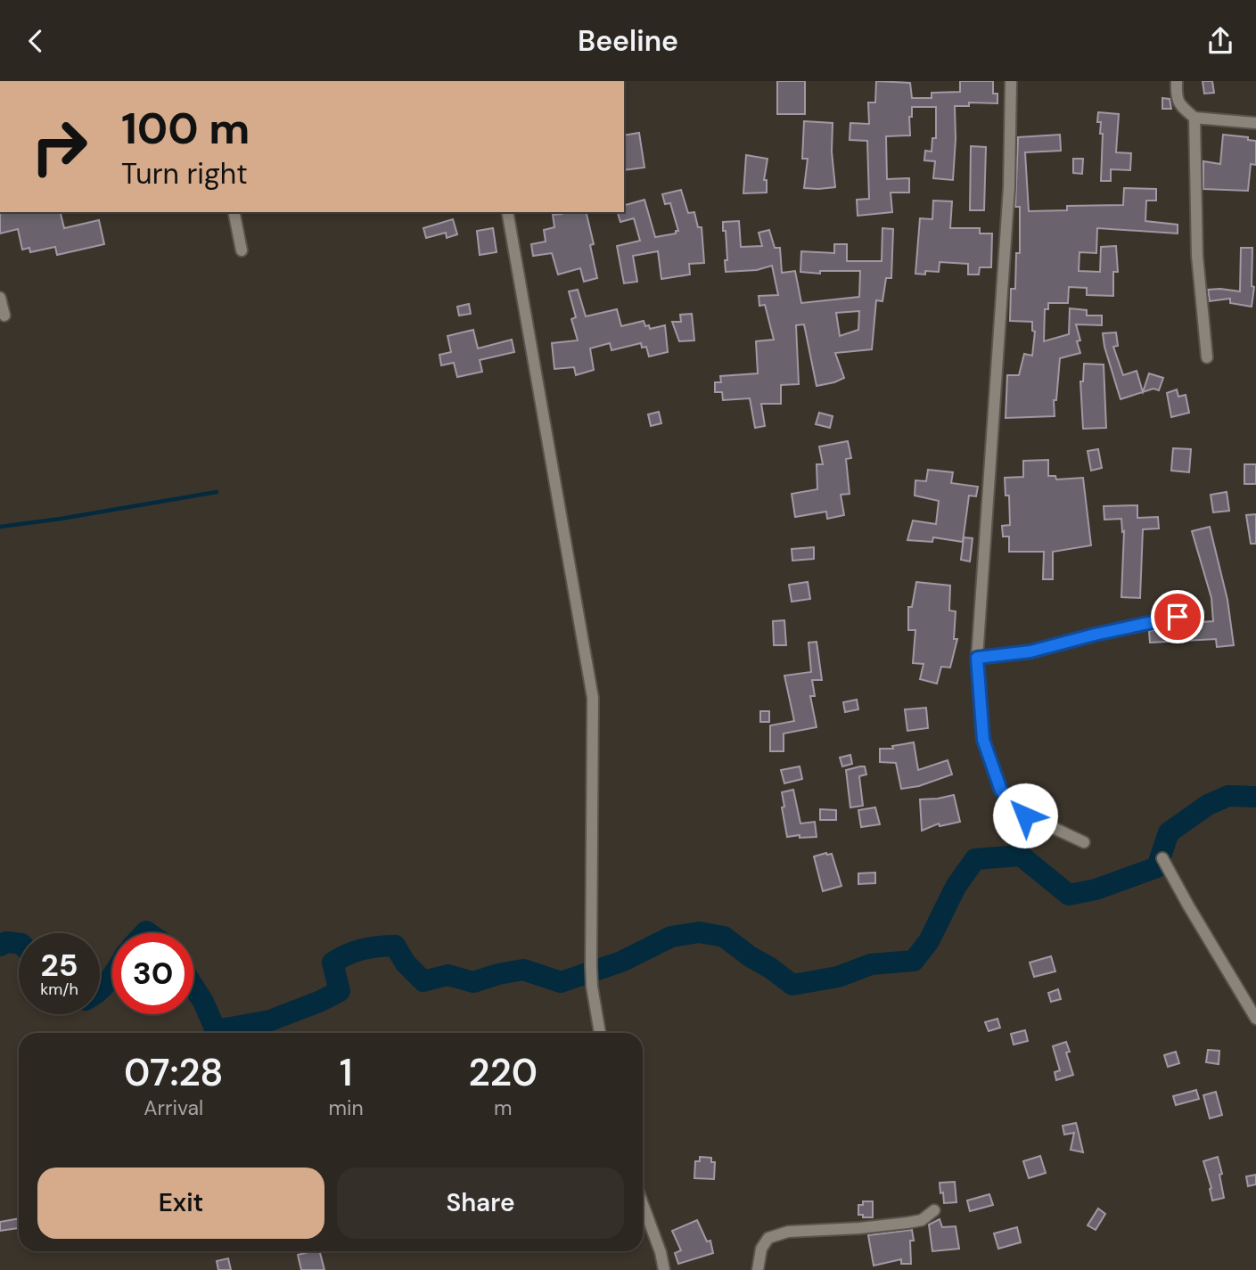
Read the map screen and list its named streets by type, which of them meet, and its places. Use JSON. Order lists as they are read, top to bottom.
{
  "page": {
    "header": "Beeline",
    "turn": ["100 m", "Turn right"],
    "speed": "25 km/h",
    "limit": "30",
    "eta": [
      "07:28",
      "Arrival",
      "1",
      "min",
      "220",
      "m"
    ],
    "buttons": ["Exit", "Share"]
  }
}
